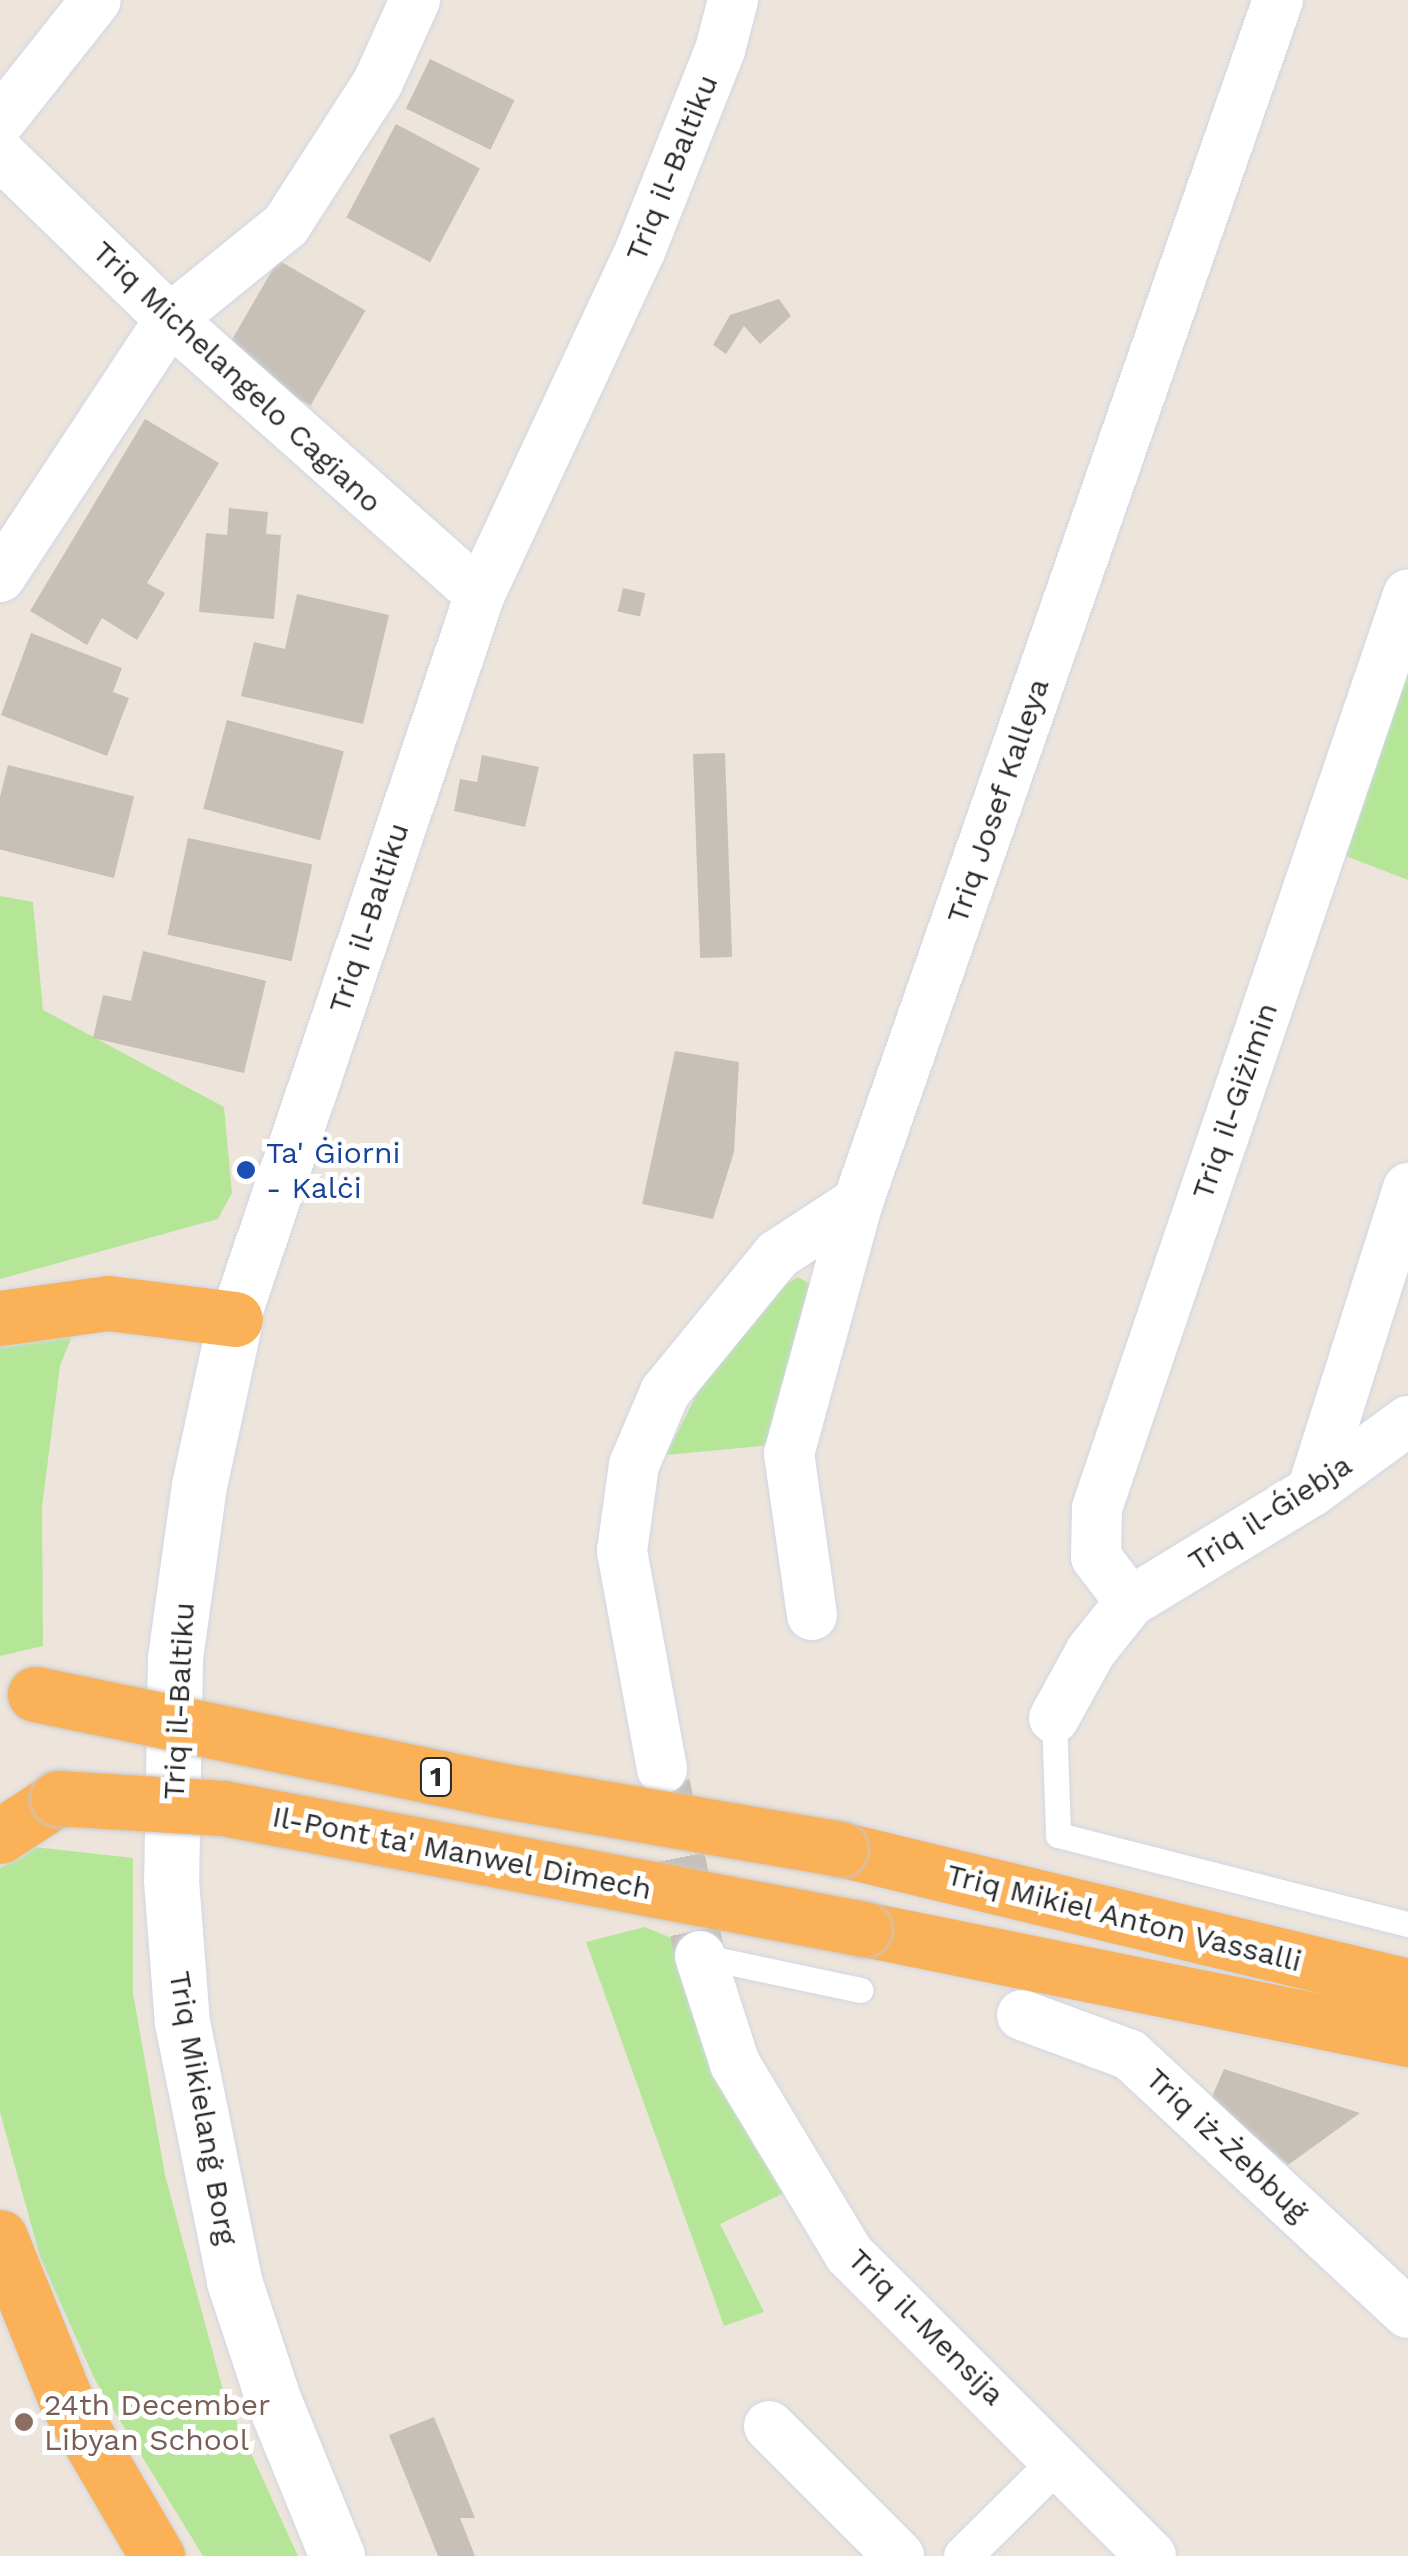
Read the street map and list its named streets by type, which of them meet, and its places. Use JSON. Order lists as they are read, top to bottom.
{
  "streets": {
    "highway": ["1", "Il-Pont ta' Manwel Dimech", "Triq Mikiel Anton Vassalli"],
    "main road": ["Triq il-Baltiku", "Triq Mikielanġ Borg"],
    "street": [
      "Triq Michelangelo Cagiano",
      "Triq Josef Kalleya",
      "Triq il-Giżimin",
      "Triq il-Ǵiebja",
      "Triq iż-Żebbuġ",
      "Triq il-Mensija"
    ]
  },
  "crossings": [
    ["Triq il-Baltiku", "Triq Michelangelo Cagiano"],
    ["Triq il-Baltiku", "Triq Mikielanġ Borg"],
    ["Triq il-Giżimin", "Triq il-Ǵiebja"],
    ["1", "Il-Pont ta' Manwel Dimech"],
    ["Il-Pont ta' Manwel Dimech", "Triq Mikiel Anton Vassalli"]
  ],
  "places": ["Ta' Ġiorni - Kalċi", "24th December Libyan School"]
}
